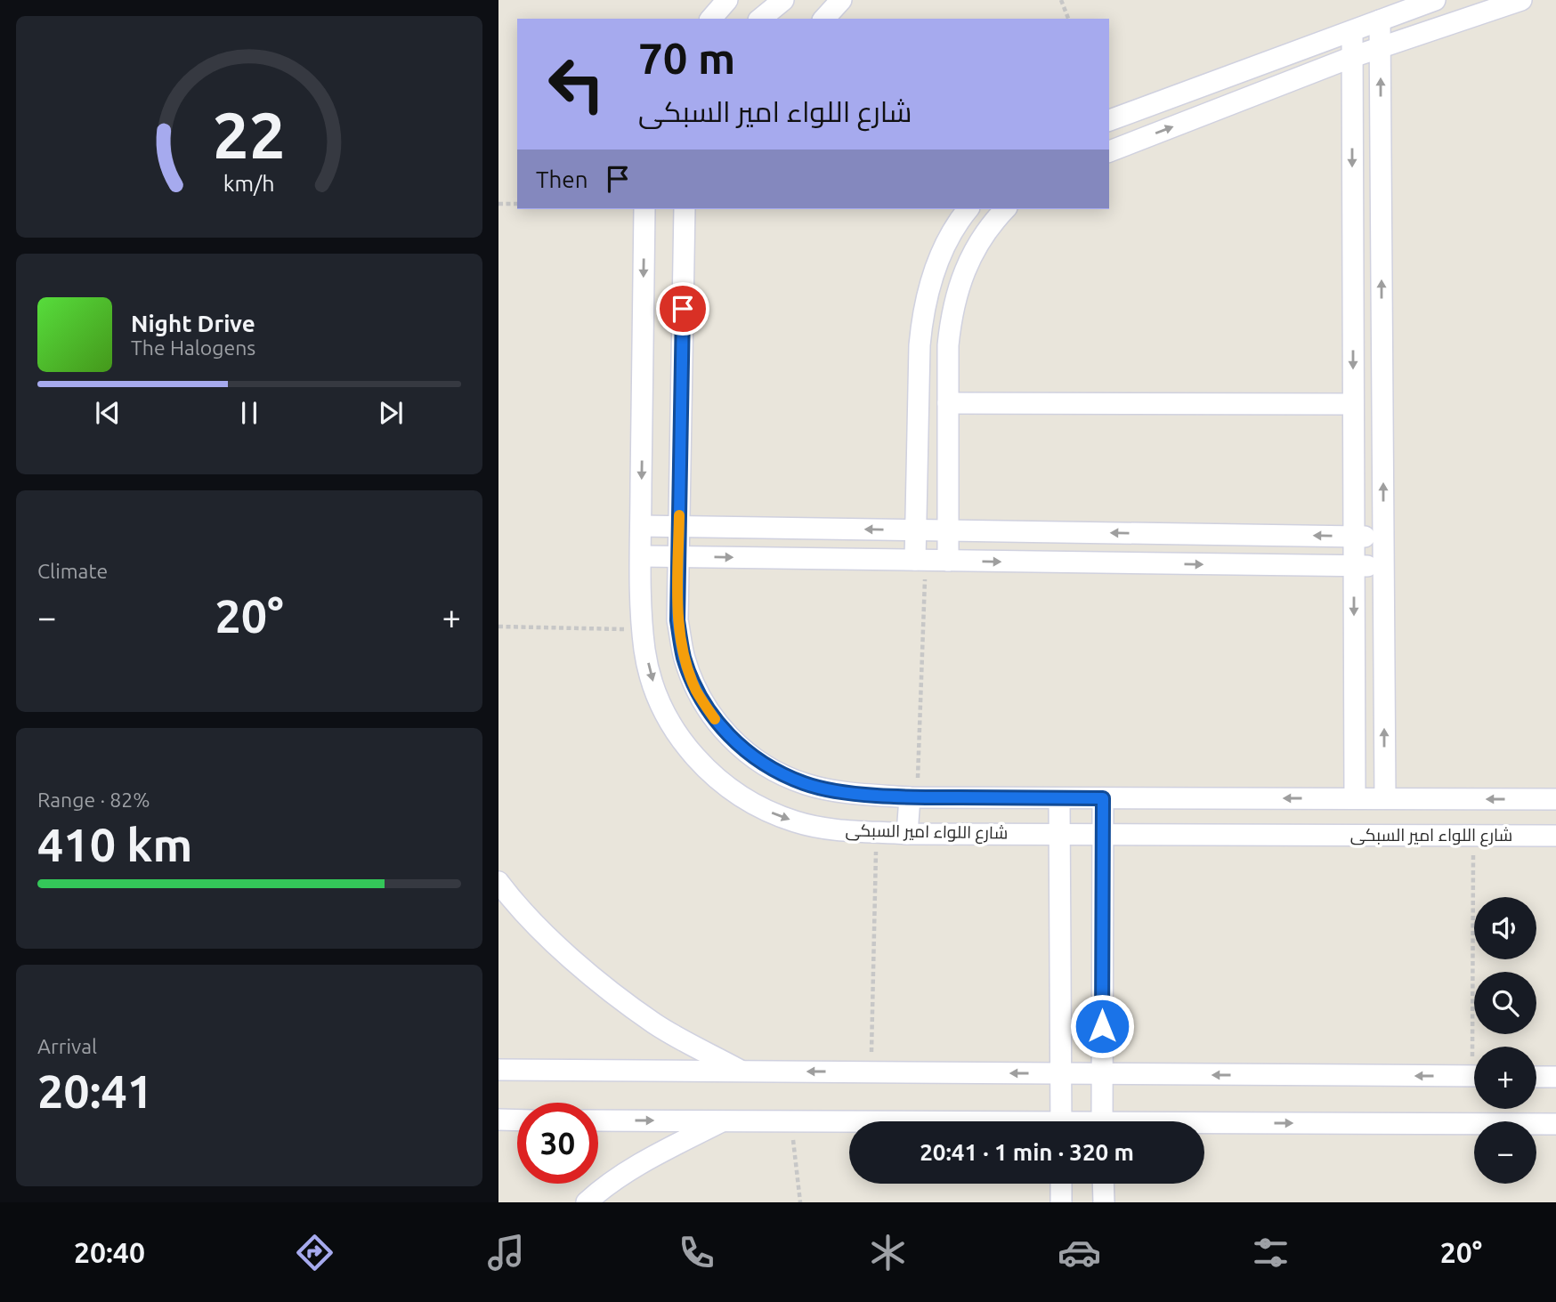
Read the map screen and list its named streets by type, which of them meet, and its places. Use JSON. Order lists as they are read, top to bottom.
{
  "streets": {
    "street": ["شارع اللواء امير السبكى"]
  },
  "page": {
    "turn": ["70 m", "شارع اللواء امير السبكى"],
    "then": "Then",
    "song": ["Night Drive", "The Halogens"],
    "tile": [
      "Climate",
      ["Range · 82%", "410 km"],
      ["Arrival", "20:41"]
    ],
    "heat": ["−", "20°", "+"],
    "map_buttons": ["+", "−"],
    "limit": "30",
    "trip": "20:41 · 1 min · 320 m",
    "tabs": ["20:40", "20°"],
    "gauge": ["22", "km/h"]
  }
}
